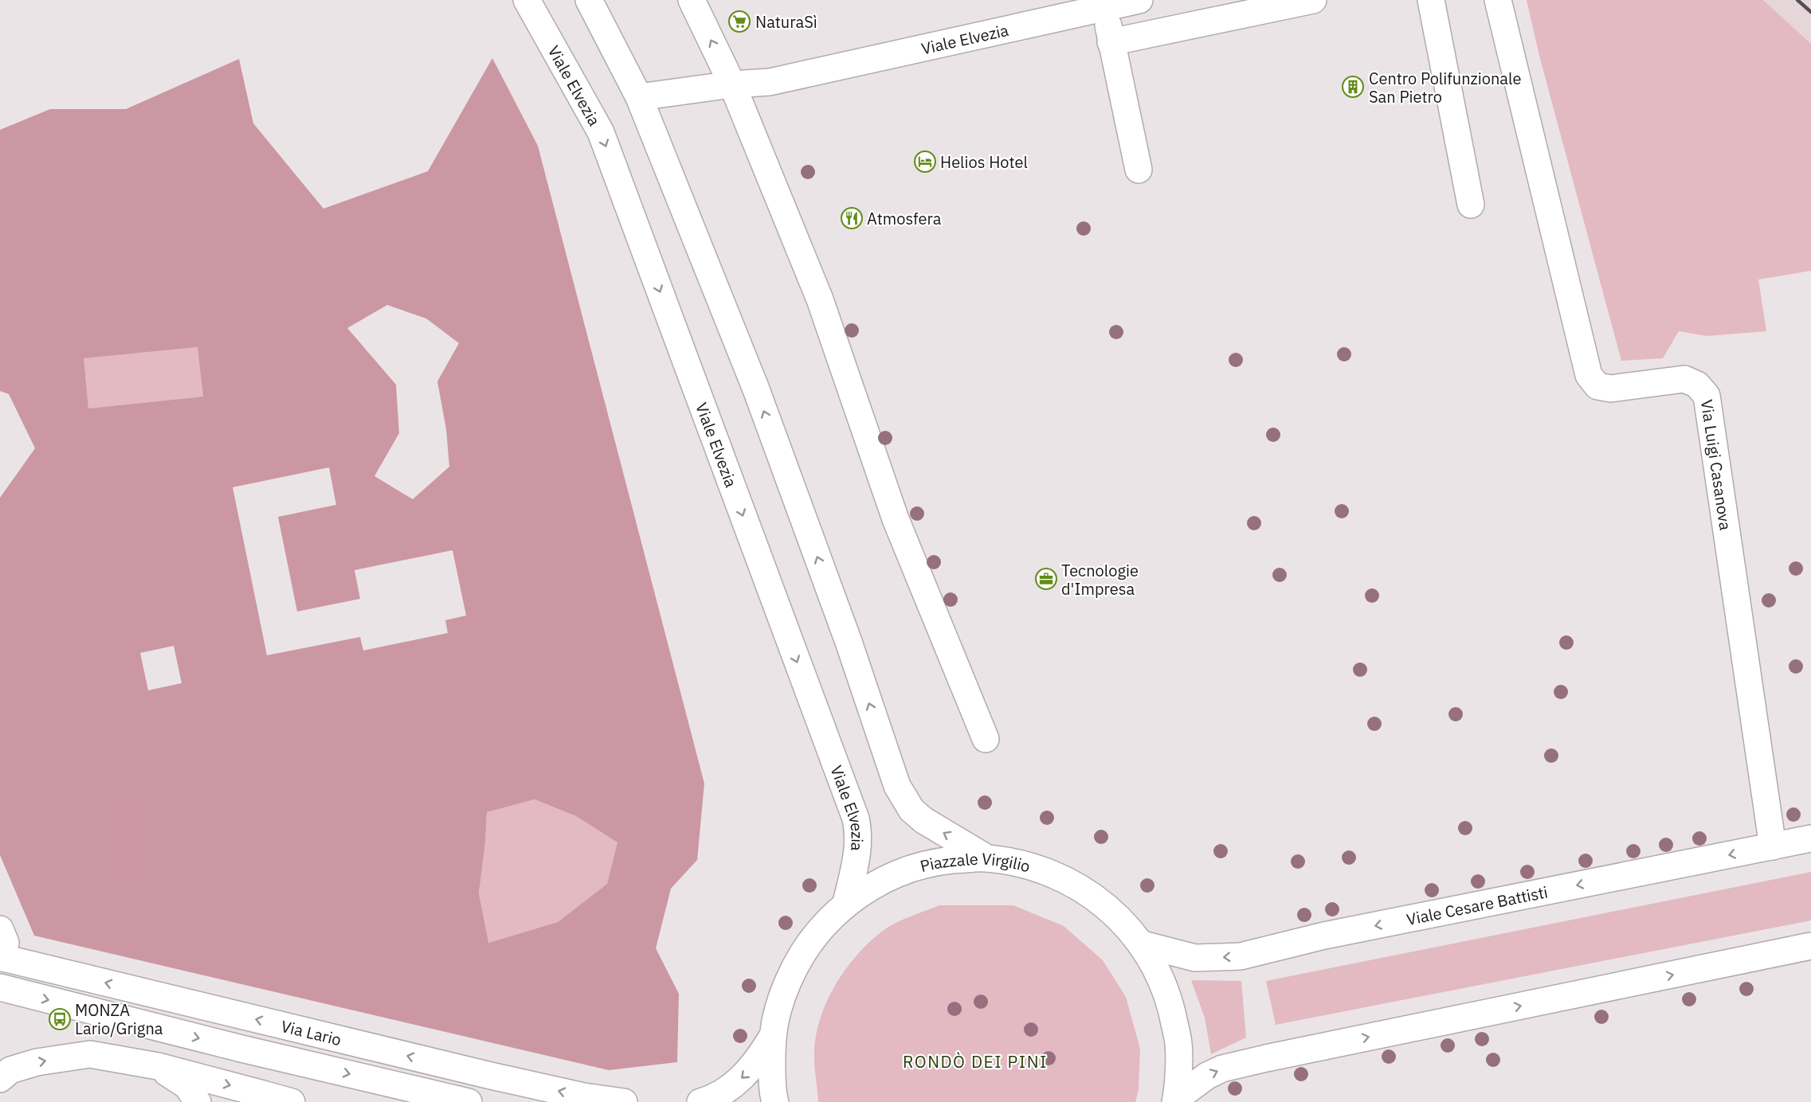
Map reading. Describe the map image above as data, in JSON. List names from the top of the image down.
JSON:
{
  "streets": {
    "main road": [
      "Viale Elvezia",
      "Via Luigi Casanova",
      "Piazzale Virgilio",
      "Viale Cesare Battisti",
      "Via Lario"
    ]
  },
  "crossings": [
    ["Viale Elvezia", "Piazzale Virgilio"],
    ["Via Luigi Casanova", "Viale Cesare Battisti"],
    ["Piazzale Virgilio", "Viale Cesare Battisti"]
  ],
  "districts": ["RONDÒ DEI PINI"],
  "places": {
    "supermarket": ["NaturaSì"],
    "building": ["Centro Polifunzionale San Pietro"],
    "hotel": ["Helios Hotel"],
    "restaurant": ["Atmosfera"],
    "office": ["Tecnologie d'Impresa"],
    "bus stop": ["MONZA Lario/Grigna"]
  }
}
